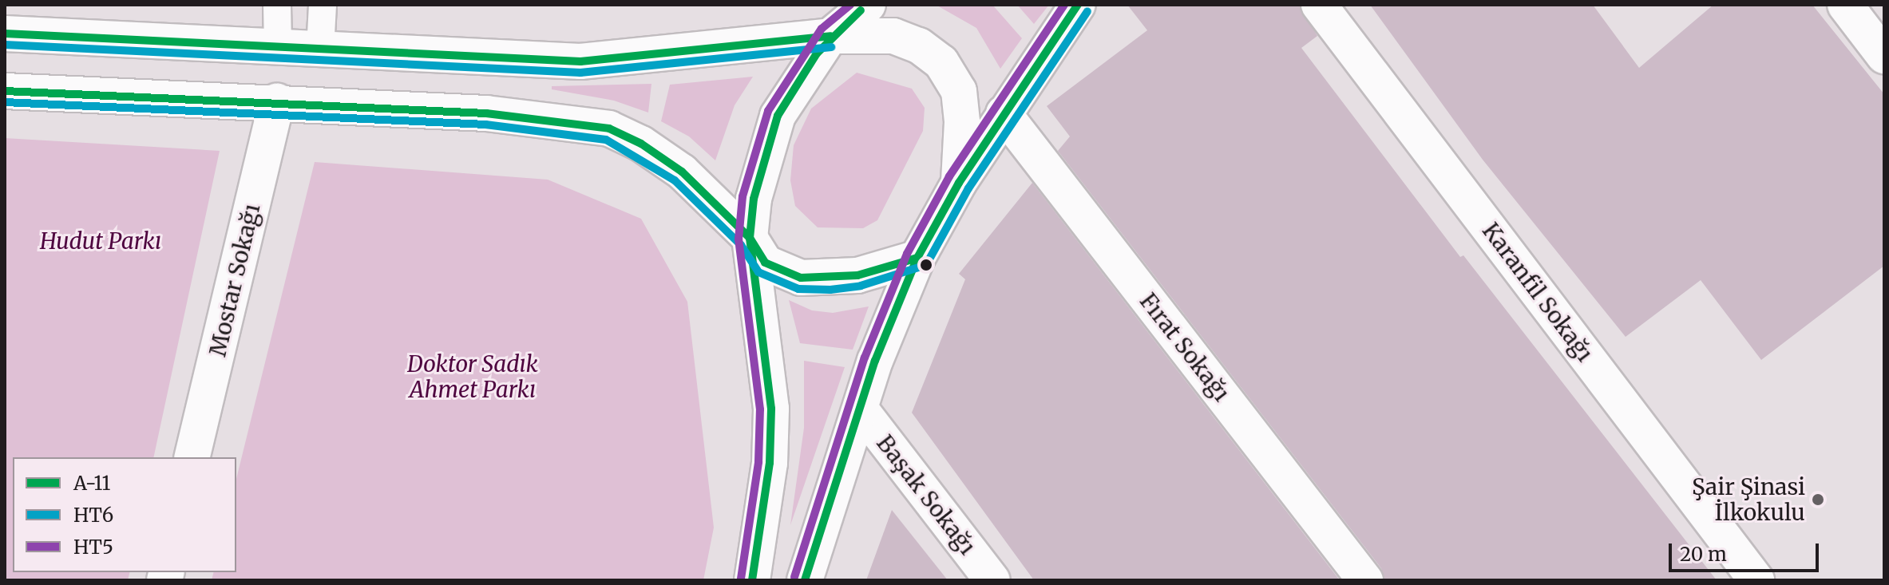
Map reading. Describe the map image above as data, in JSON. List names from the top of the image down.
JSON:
{
  "streets": {
    "main road": [
      "Mostar Sokağı",
      "Karanfil Sokağı",
      "Fırat Sokağı",
      "Başak Sokağı"
    ]
  },
  "parks": ["Hudut Parkı", "Doktor Sadık Ahmet Parkı"],
  "places": ["Şair Şinasi İlkokulu"],
  "lines": ["transit line A-11", "transit line HT5", "transit line HT6"],
  "legend": ["A-11", "HT6", "HT5"],
  "scale_bar": "20 m"
}
